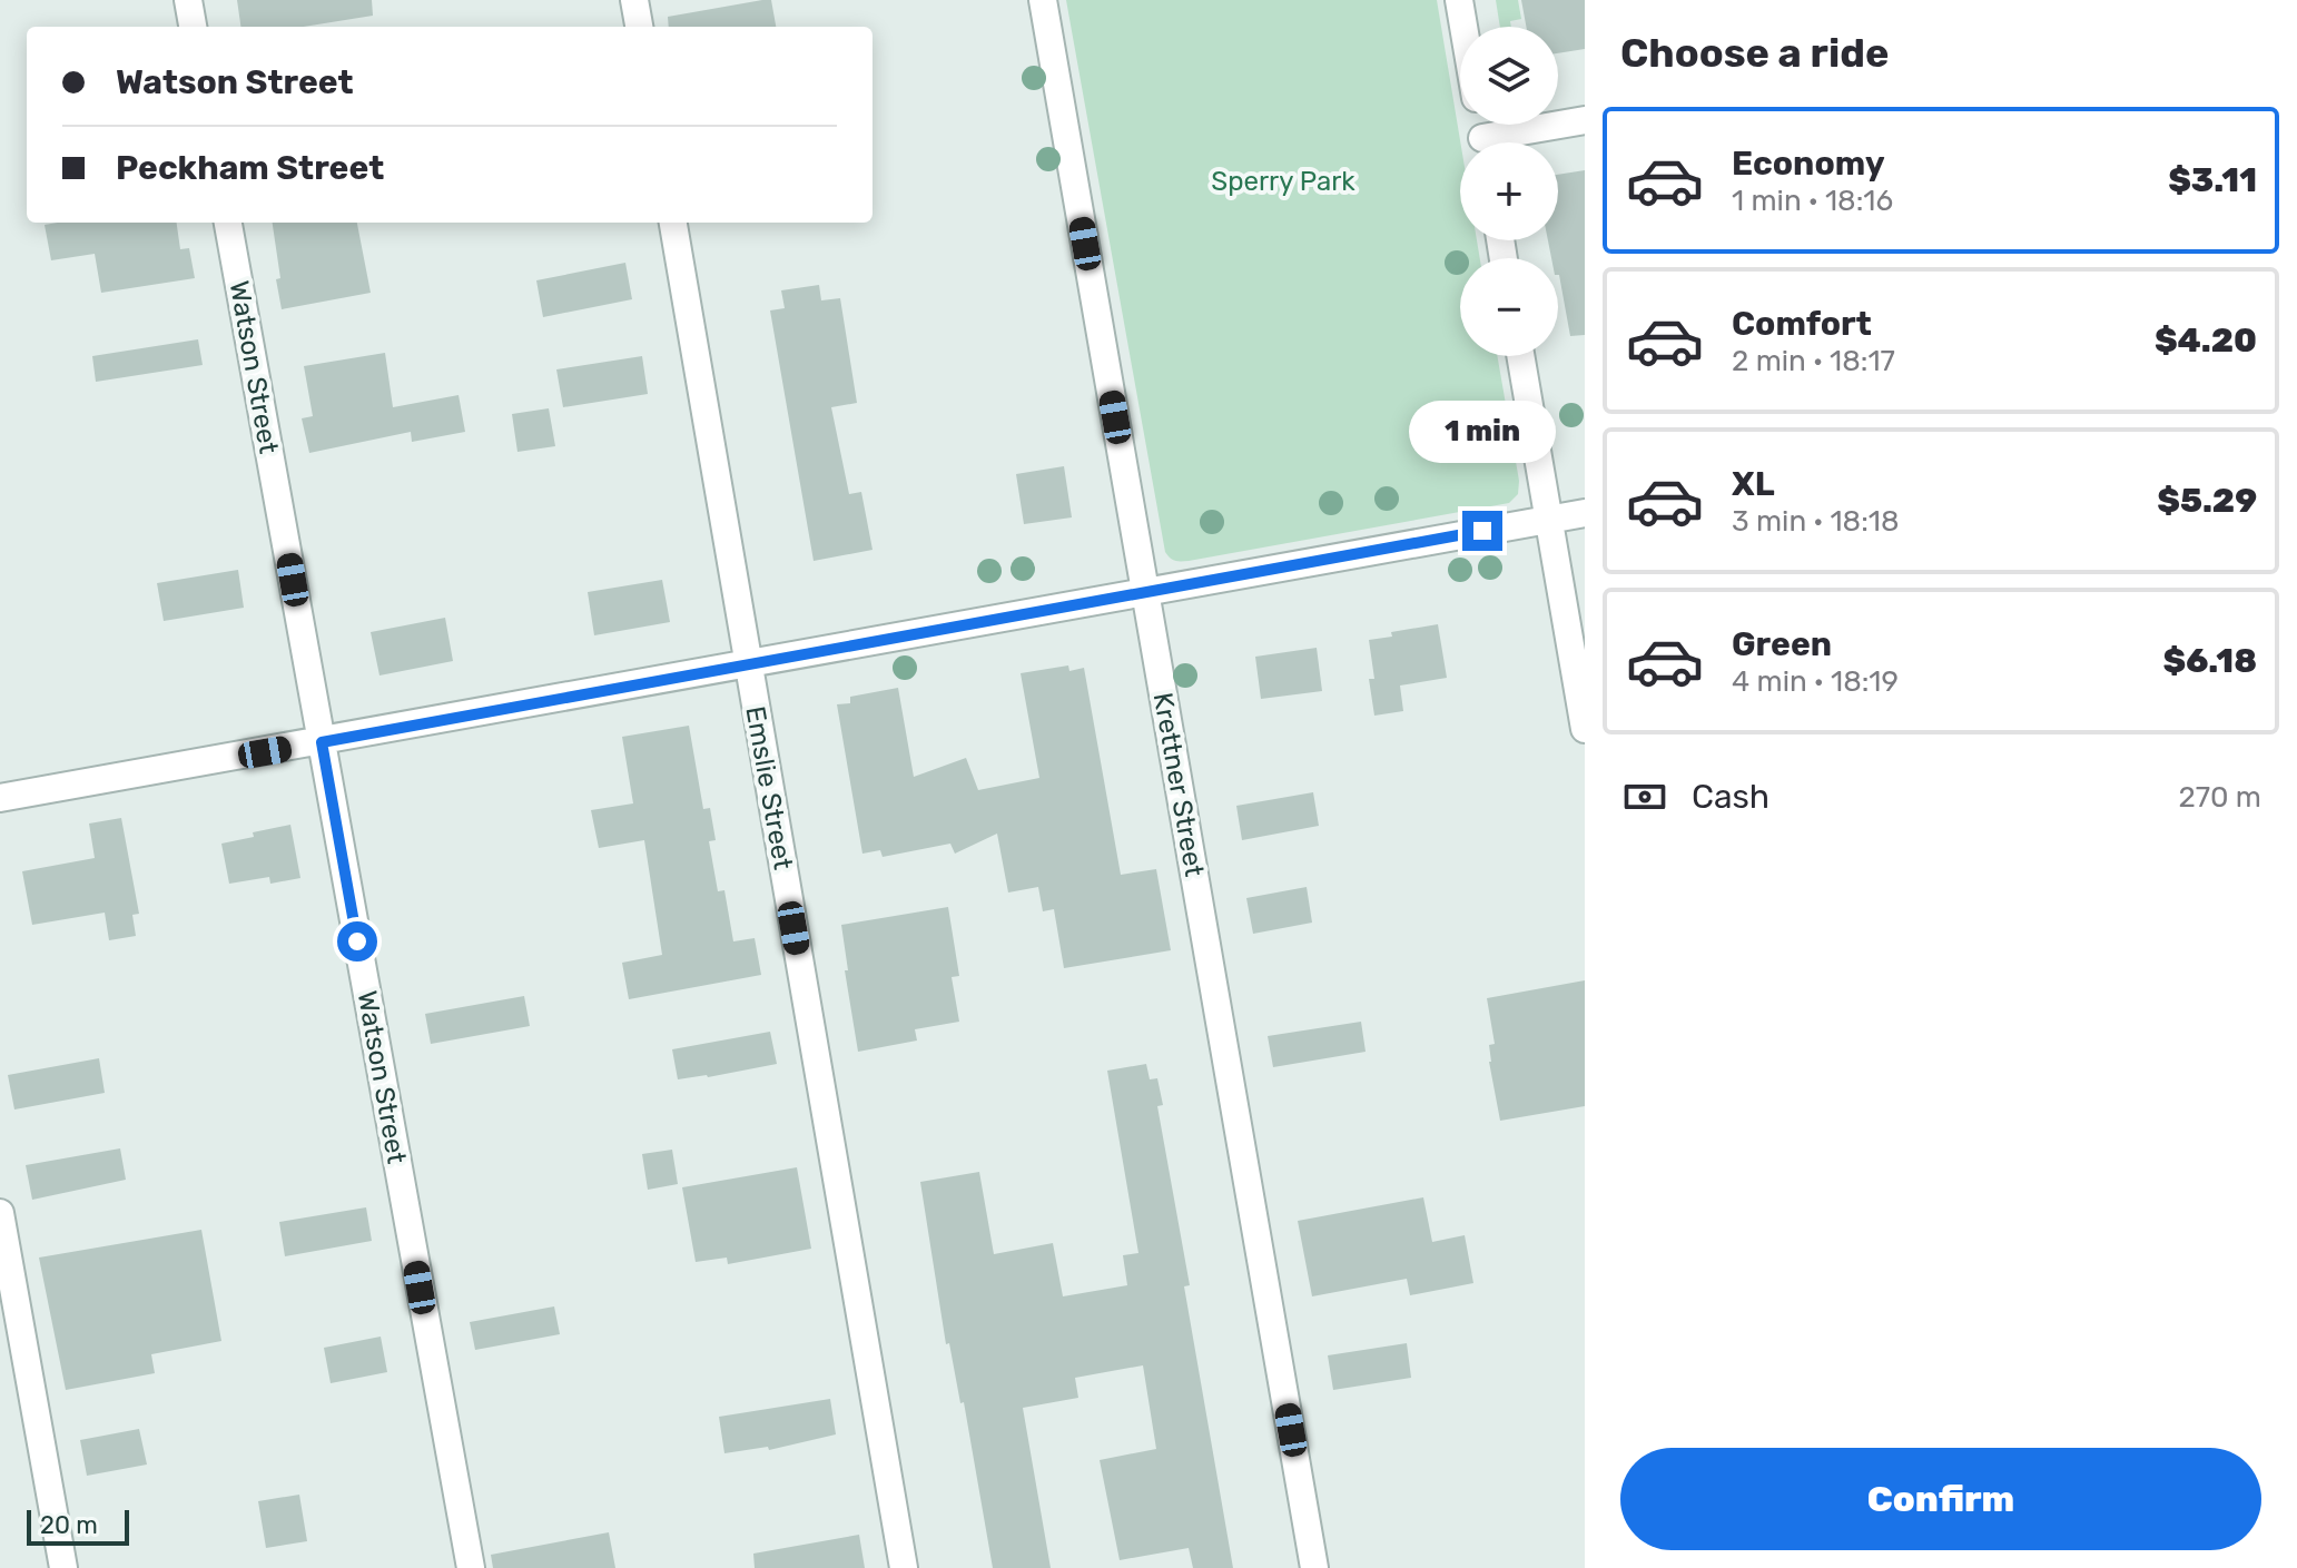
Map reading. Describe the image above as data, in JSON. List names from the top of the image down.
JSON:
{
  "streets": {
    "street": ["Watson Street", "Krettner Street", "Emslie Street"]
  },
  "parks": ["Sperry Park"],
  "scale_bar": "20 m",
  "page": {
    "heading": "Choose a ride",
    "map_buttons": ["+", "−"],
    "banner": ["Watson Street", "Peckham Street"],
    "list": [
      {
        "name": "Economy",
        "note": "1 min · 18:16",
        "value": "$3.11"
      },
      {
        "name": "Comfort",
        "note": "2 min · 18:17",
        "value": "$4.20"
      },
      {
        "name": "XL",
        "note": "3 min · 18:18",
        "value": "$5.29"
      },
      {
        "name": "Green",
        "note": "4 min · 18:19",
        "value": "$6.18"
      }
    ],
    "bubble": "1 min",
    "pay": ["Cash", "270 m"],
    "buttons": "Confirm",
    "scale": "20 m"
  }
}
